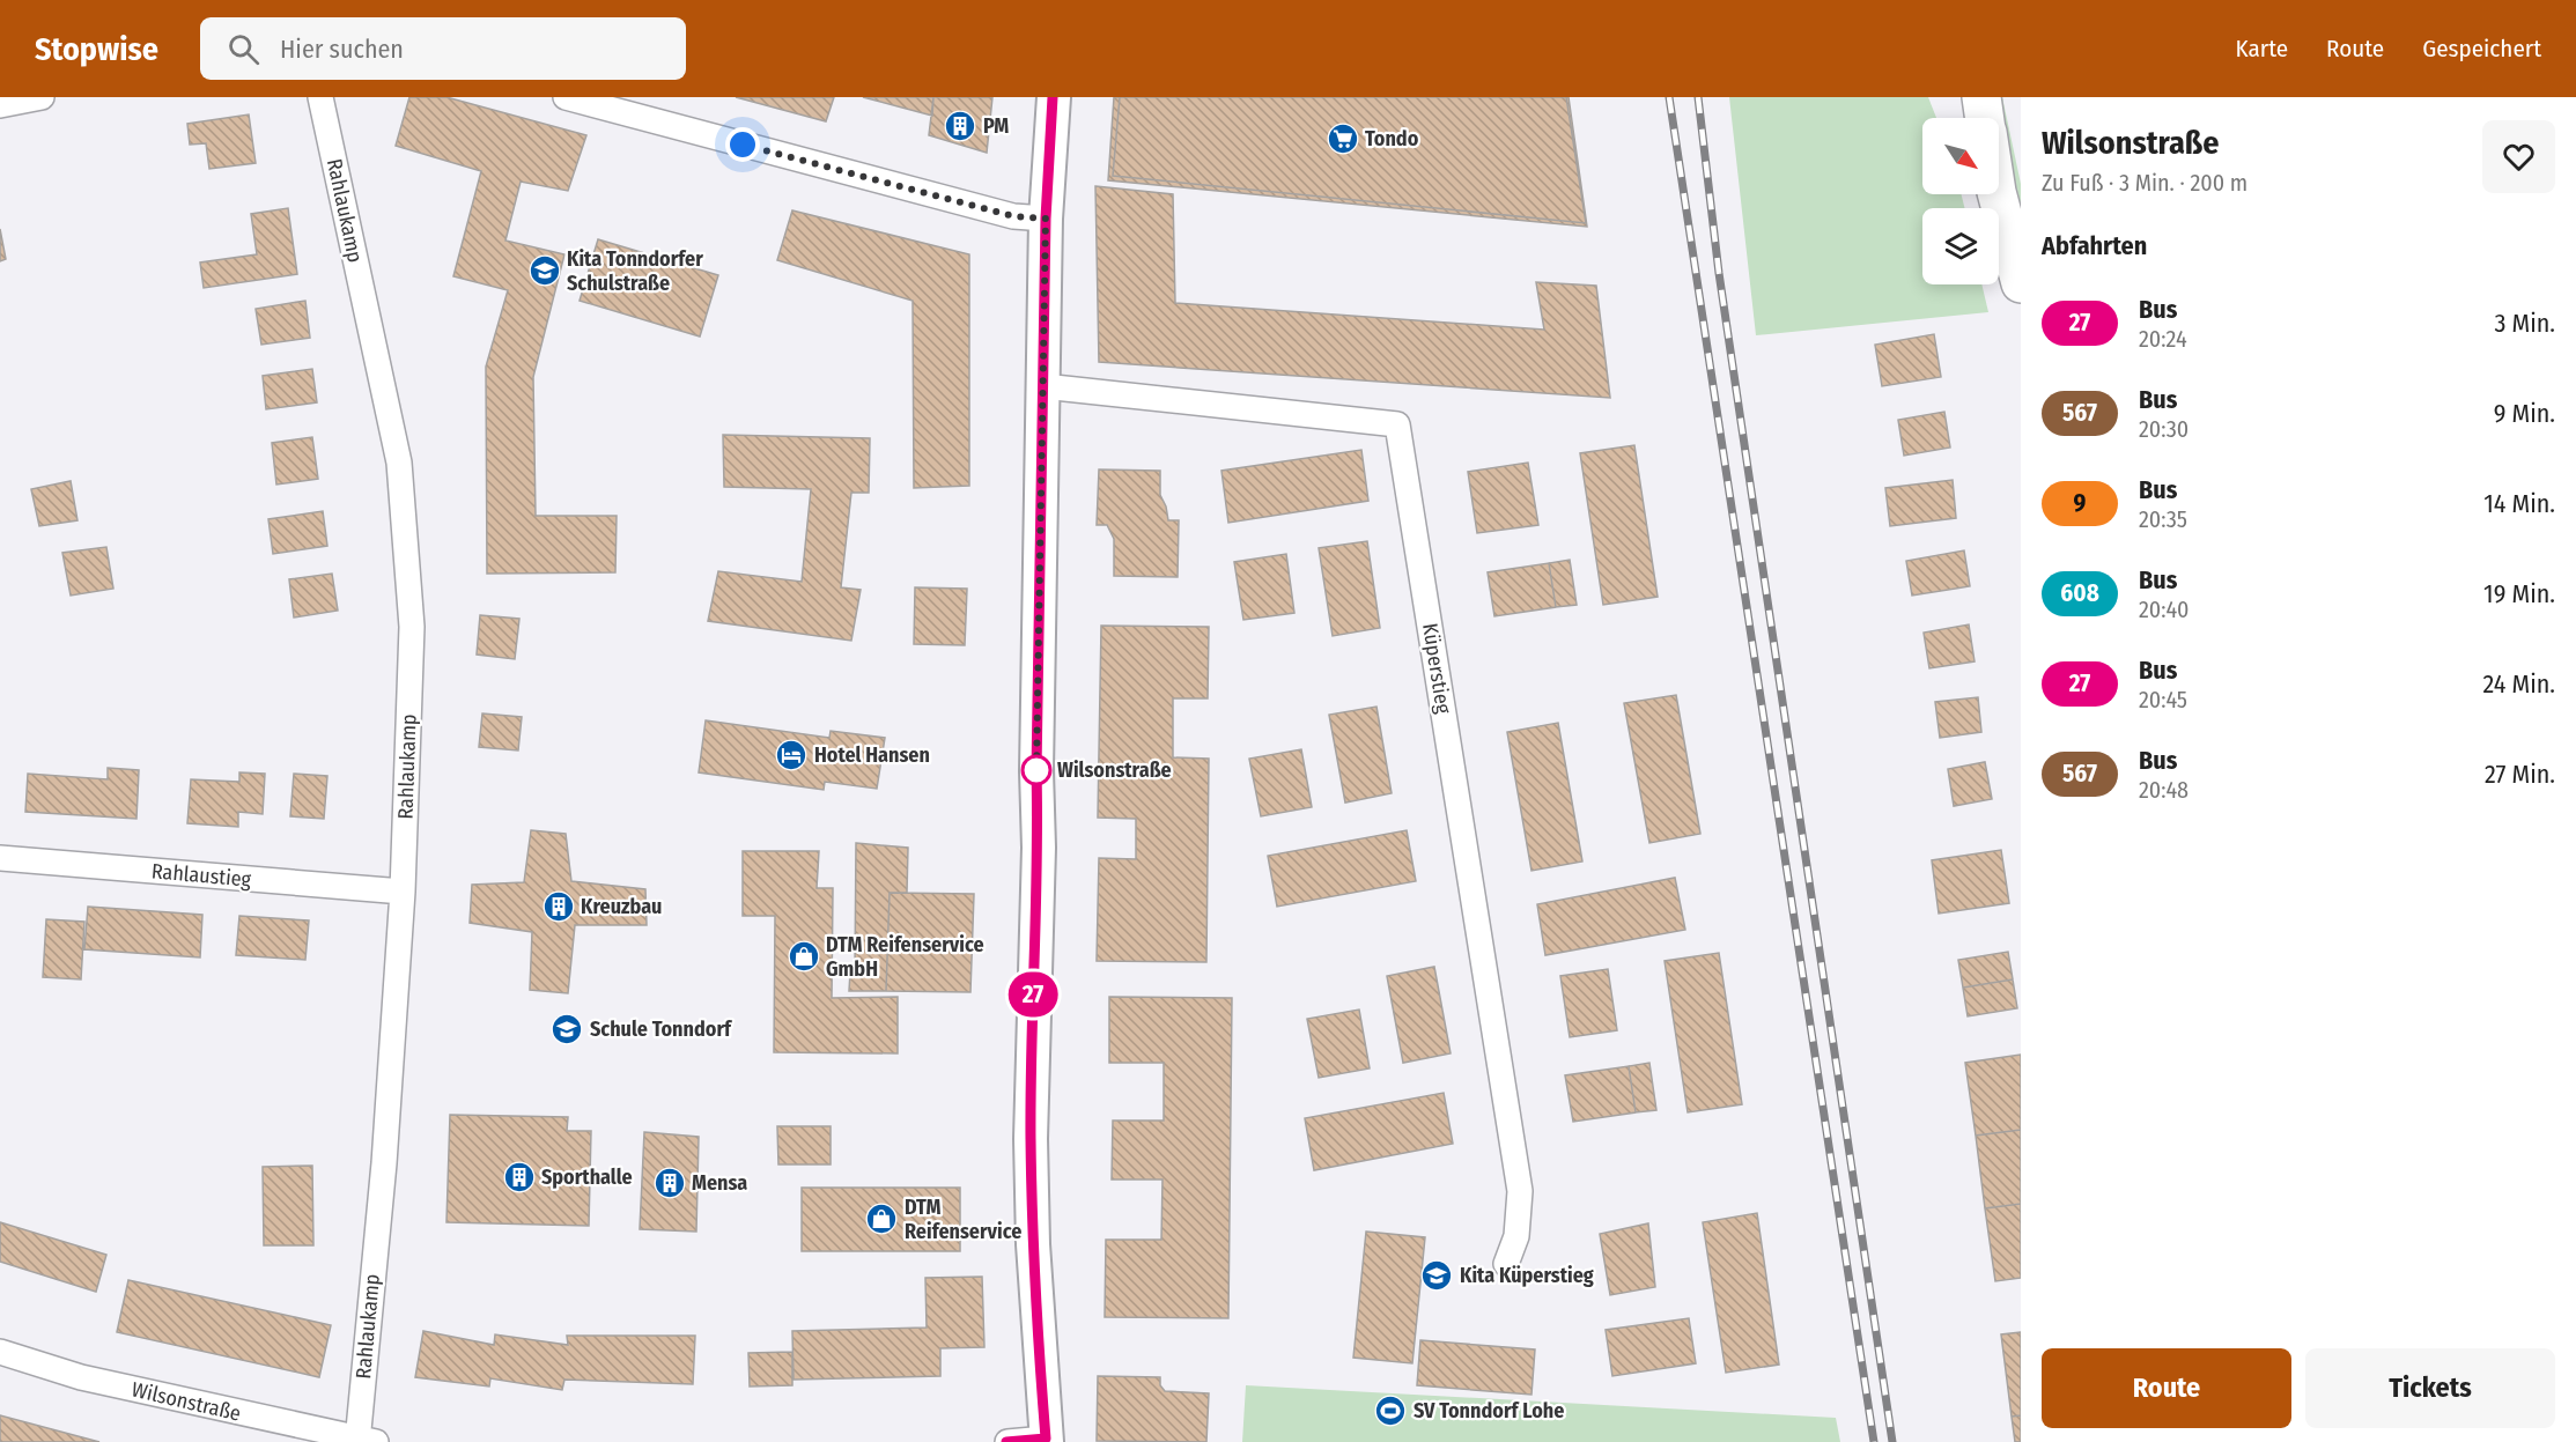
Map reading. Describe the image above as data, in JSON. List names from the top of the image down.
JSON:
{
  "streets": {
    "street": [
      "Rahlaukamp",
      "Küperstieg",
      "Rahlaustieg",
      "Wilsonstraße"
    ]
  },
  "crossings": [
    ["Rahlaukamp", "Rahlaustieg"],
    ["Rahlaukamp", "Wilsonstraße"]
  ],
  "places": {
    "building": [
      "PM",
      "Kreuzbau",
      "Sporthalle",
      "Mensa"
    ],
    "supermarket": ["Tondo"],
    "school or university": ["Kita Tonndorfer Schulstraße", "Schule Tonndorf", "Kita Küperstieg"],
    "hotel": ["Hotel Hansen"],
    "other": ["Wilsonstraße"],
    "shop": ["DTM Reifenservice GmbH", "DTM Reifenservice"],
    "sports": ["SV Tonndorf Lohe"]
  },
  "lines": ["bus line 27"],
  "north": "bottom right",
  "page": {
    "header": "Stopwise",
    "search": "Hier suchen",
    "nav": ["Karte", "Route", "Gespeichert"],
    "on_map": "27",
    "heading": [
      ["Wilsonstraße", "Zu Fuß · 3 Min. · 200 m"],
      "Abfahrten"
    ],
    "list": [
      {
        "mark": "27",
        "name": "Bus",
        "note": "20:24",
        "value": "3 Min."
      },
      {
        "mark": "567",
        "name": "Bus",
        "note": "20:30",
        "value": "9 Min."
      },
      {
        "mark": "9",
        "name": "Bus",
        "note": "20:35",
        "value": "14 Min."
      },
      {
        "mark": "608",
        "name": "Bus",
        "note": "20:40",
        "value": "19 Min."
      },
      {
        "mark": "27",
        "name": "Bus",
        "note": "20:45",
        "value": "24 Min."
      },
      {
        "mark": "567",
        "name": "Bus",
        "note": "20:48",
        "value": "27 Min."
      }
    ],
    "buttons": ["Route", "Tickets"]
  }
}
